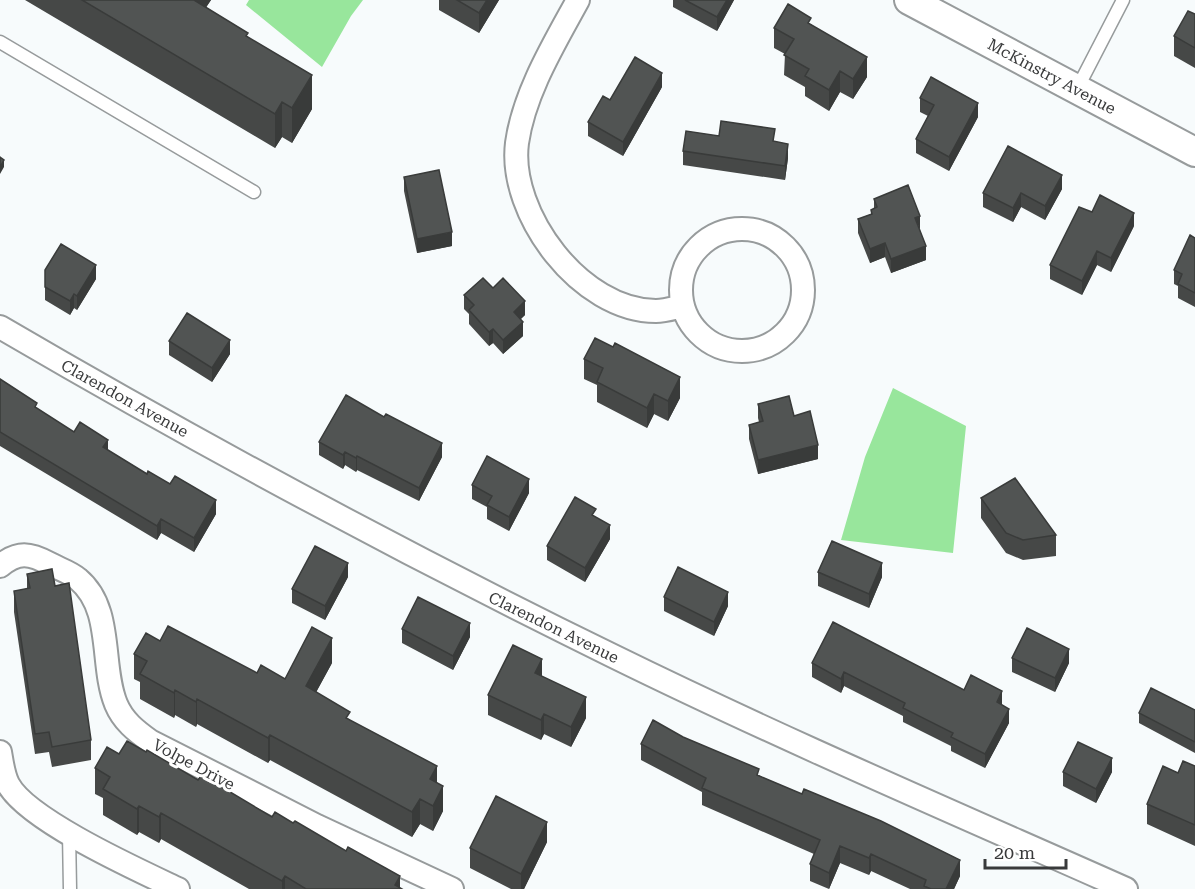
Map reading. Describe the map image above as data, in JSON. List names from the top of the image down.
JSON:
{
  "streets": {
    "street": ["McKinstry Avenue", "Clarendon Avenue", "Volpe Drive"]
  },
  "scale_bar": "20 m"
}
